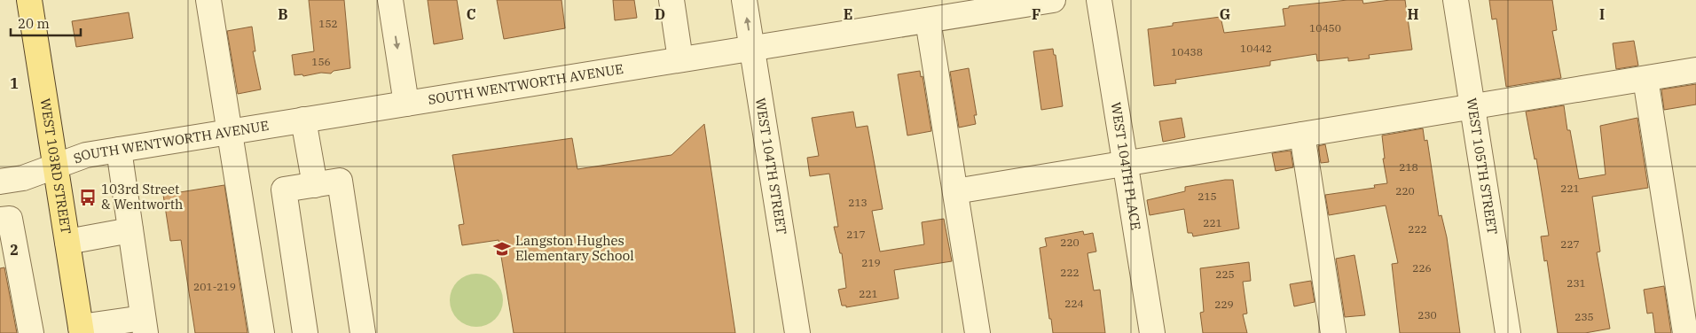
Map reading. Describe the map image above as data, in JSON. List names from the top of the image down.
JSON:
{
  "streets": {
    "main road": ["WEST 103RD STREET"],
    "street": [
      "SOUTH WENTWORTH AVENUE",
      "WEST 104TH STREET",
      "WEST 104TH PLACE",
      "WEST 105TH STREET"
    ]
  },
  "crossings": [
    ["SOUTH WENTWORTH AVENUE", "WEST 103RD STREET"],
    ["SOUTH WENTWORTH AVENUE", "WEST 104TH STREET"]
  ],
  "places": {
    "bus stop": ["103rd Street & Wentworth"],
    "school or university": ["Langston Hughes Elementary School"]
  },
  "house_numbers": [
    "152",
    "10450",
    "10442",
    "10438",
    "156",
    "218",
    "221",
    "220",
    "215",
    "213",
    "221",
    "222",
    "217",
    "220",
    "227",
    "219",
    "226",
    "222",
    "225",
    "231",
    "201-219",
    "221",
    "224",
    "229",
    "230",
    "235"
  ],
  "scale_bar": "20 m",
  "grid": {
    "columns": [
      "B",
      "C",
      "D",
      "E",
      "F",
      "G",
      "H",
      "I"
    ],
    "rows": ["1", "2"]
  }
}
